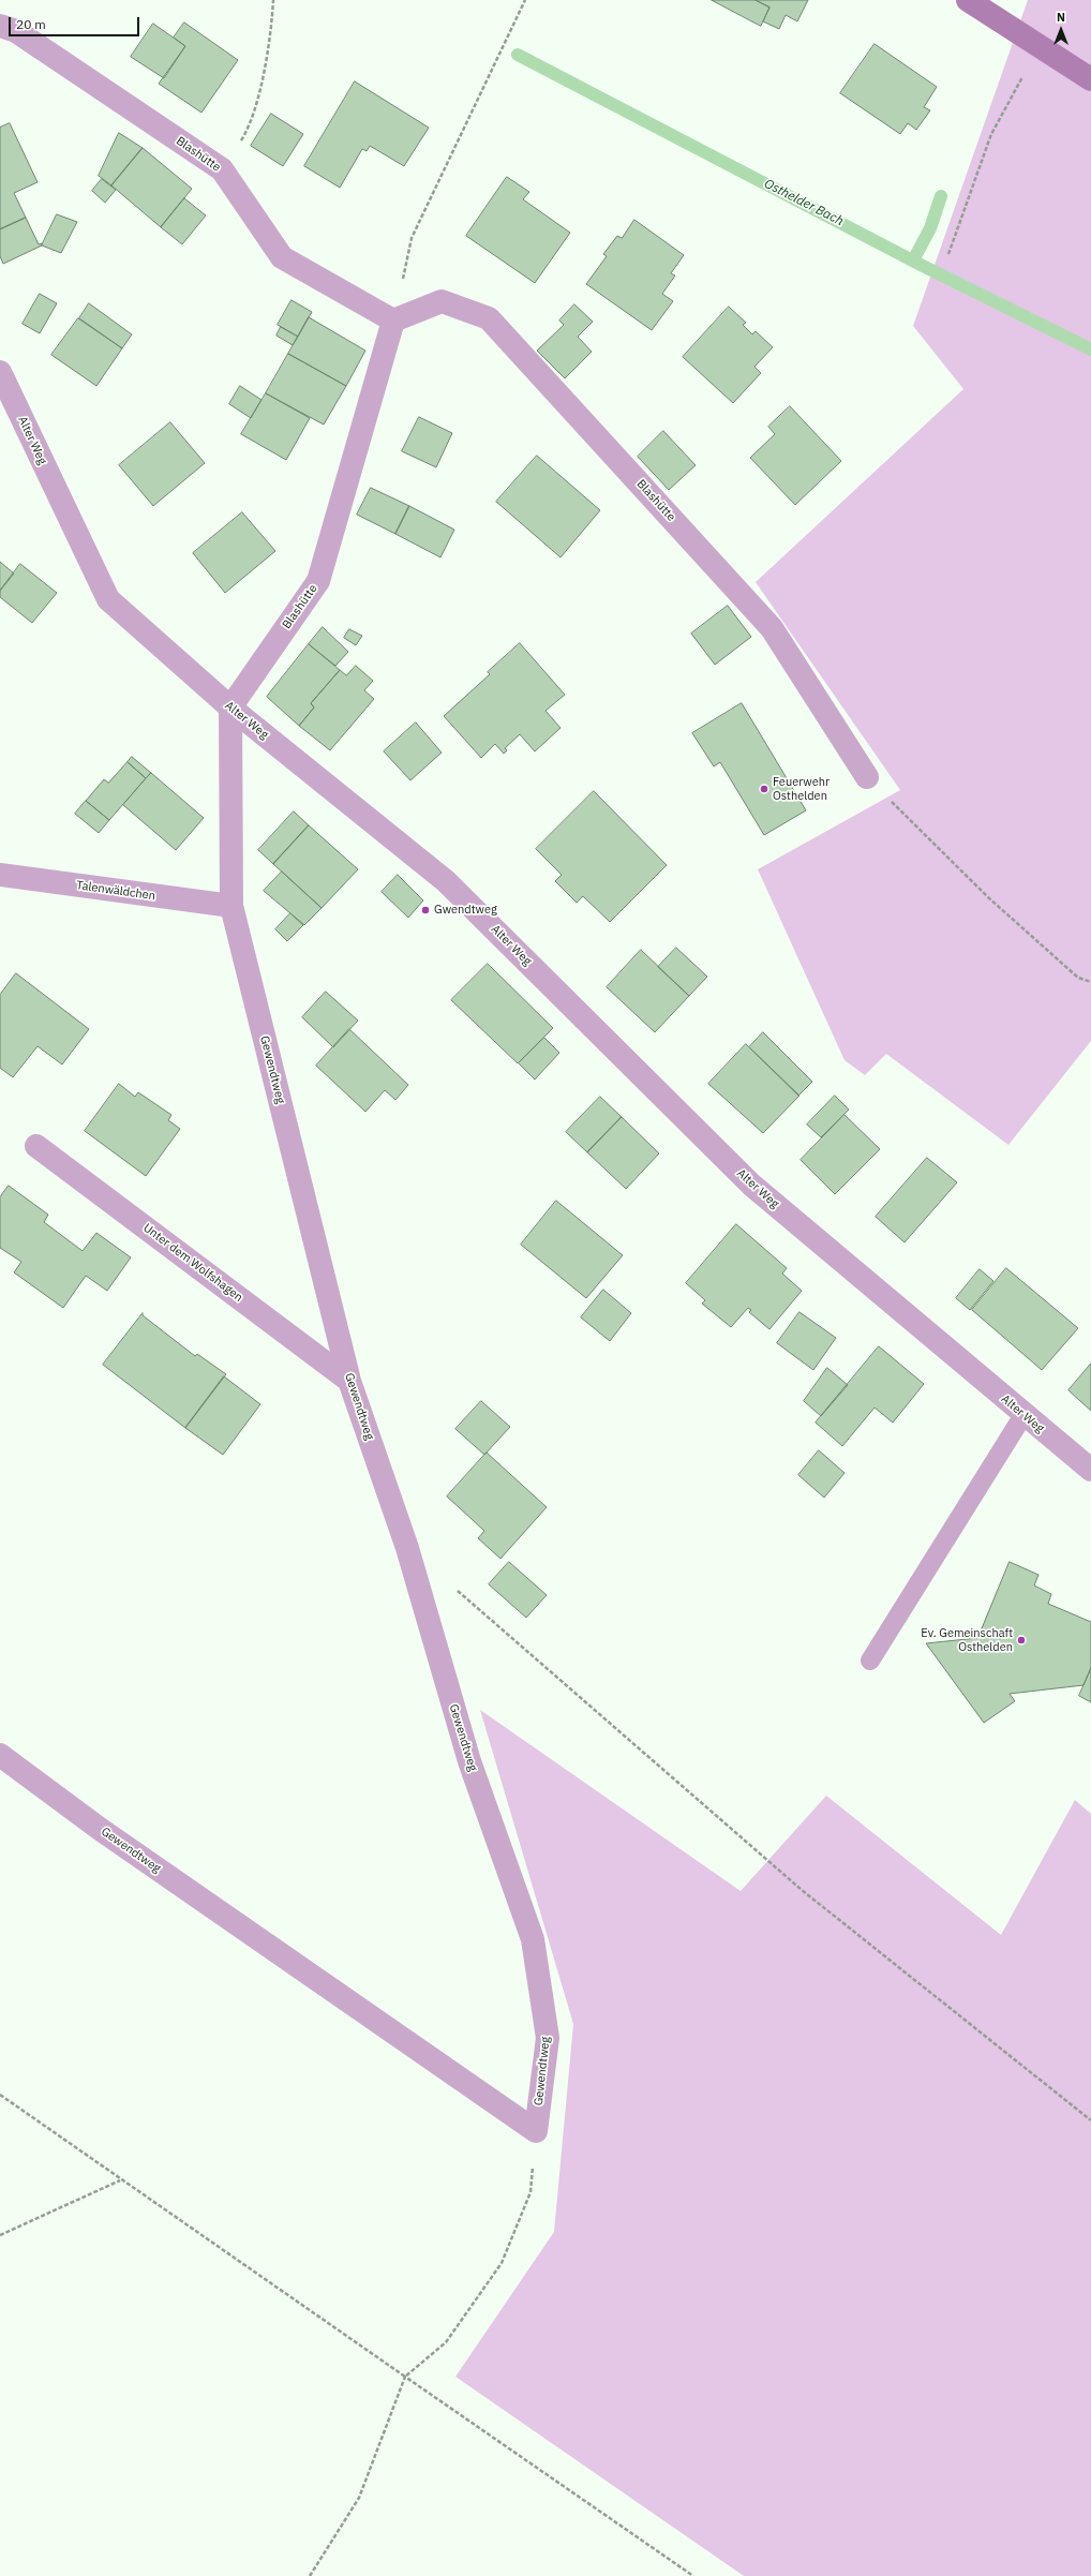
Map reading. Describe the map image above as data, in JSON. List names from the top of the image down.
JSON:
{
  "streets": {
    "street": [
      "Blashütte",
      "Alter Weg",
      "Talenwäldchen",
      "Gewendtweg",
      "Unter dem Wolfshagen"
    ]
  },
  "crossings": [
    ["Blashütte", "Alter Weg"],
    ["Blashütte", "Gewendtweg"],
    ["Alter Weg", "Gewendtweg"],
    ["Talenwäldchen", "Gewendtweg"],
    ["Gewendtweg", "Unter dem Wolfshagen"]
  ],
  "water": ["Osthelder Bach"],
  "places": ["Feuerwehr Osthelden", "Gwendtweg", "Ev. Gemeinschaft Osthelden"],
  "scale_bar": "20 m",
  "north": "top"
}
